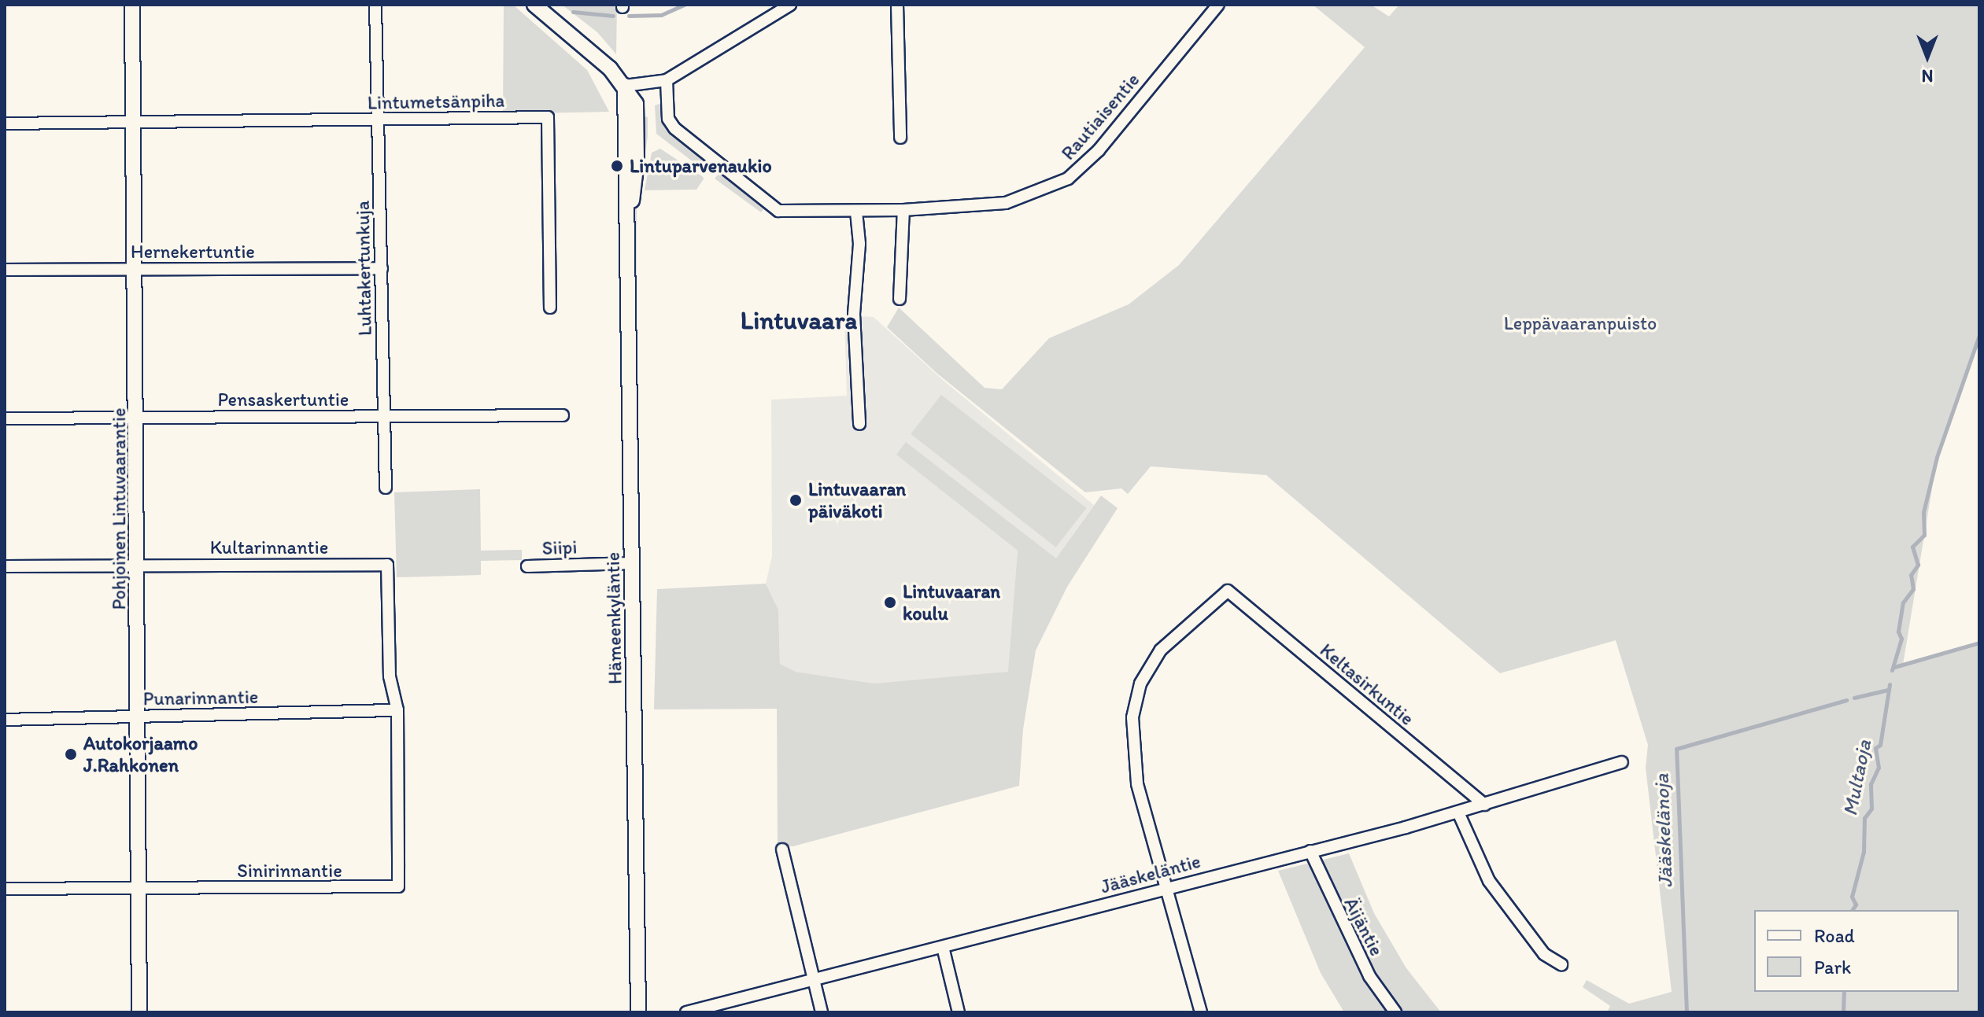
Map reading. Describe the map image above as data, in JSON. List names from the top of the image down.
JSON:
{
  "streets": {
    "street": [
      "Lintumetsänpiha",
      "Rautiaisentie",
      "Hernekertuntie",
      "Luhtakertunkuja",
      "Pensaskertuntie",
      "Pohjoinen Lintuvaarantie",
      "Kultarinnantie",
      "Siipi",
      "Hämeenkyläntie",
      "Keltasirkuntie",
      "Punarinnantie",
      "Sinirinnantie",
      "Jääskeläntie",
      "Äijäntie"
    ]
  },
  "crossings": [
    ["Lintumetsänpiha", "Luhtakertunkuja"],
    ["Lintumetsänpiha", "Pohjoinen Lintuvaarantie"],
    ["Hernekertuntie", "Luhtakertunkuja"],
    ["Hernekertuntie", "Pohjoinen Lintuvaarantie"],
    ["Luhtakertunkuja", "Pensaskertuntie"],
    ["Pensaskertuntie", "Pohjoinen Lintuvaarantie"],
    ["Pohjoinen Lintuvaarantie", "Kultarinnantie"],
    ["Pohjoinen Lintuvaarantie", "Punarinnantie"],
    ["Pohjoinen Lintuvaarantie", "Sinirinnantie"],
    ["Kultarinnantie", "Punarinnantie"],
    ["Kultarinnantie", "Sinirinnantie"],
    ["Siipi", "Hämeenkyläntie"],
    ["Keltasirkuntie", "Jääskeläntie"],
    ["Punarinnantie", "Sinirinnantie"],
    ["Jääskeläntie", "Äijäntie"]
  ],
  "districts": ["Lintuvaara"],
  "water": ["Multaoja", "Jääskelänoja"],
  "parks": ["Leppävaaranpuisto"],
  "places": [
    "Lintuparvenaukio",
    "Lintuvaaran päiväkoti",
    "Lintuvaaran koulu",
    "Autokorjaamo J.Rahkonen"
  ],
  "legend": ["Road", "Park"],
  "north": "bottom"
}
